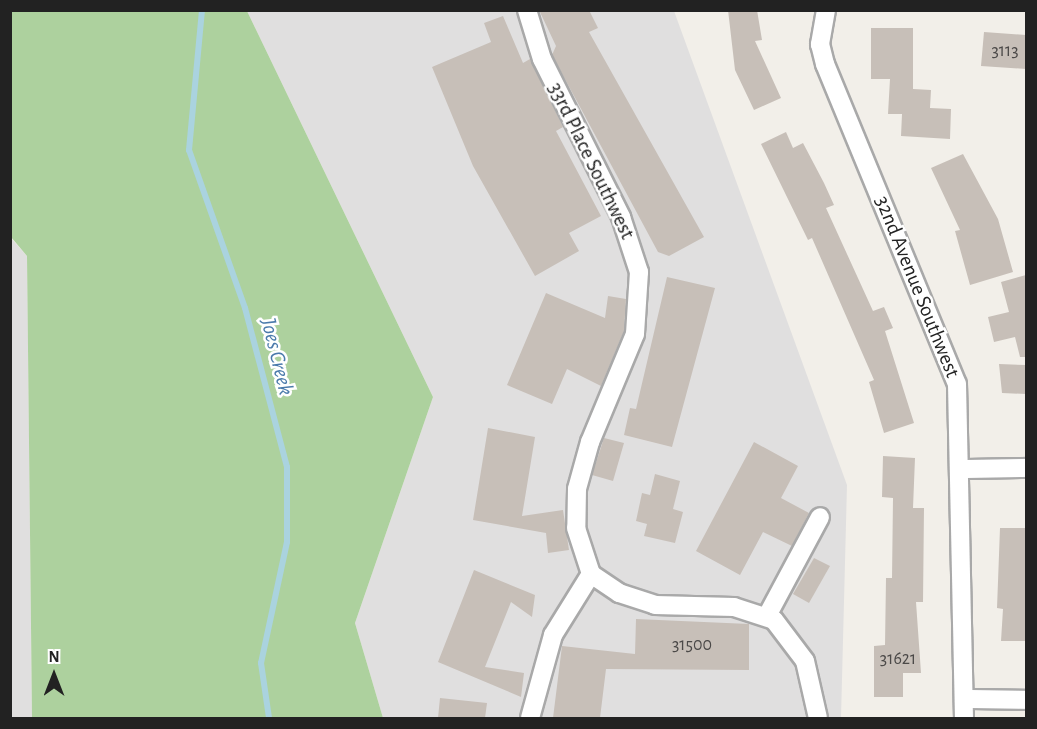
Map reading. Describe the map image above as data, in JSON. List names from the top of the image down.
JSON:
{
  "streets": {
    "street": ["33rd Place Southwest", "32nd Avenue Southwest"]
  },
  "water": ["Joes Creek"],
  "house_numbers": ["3113", "31500", "31621"],
  "north": "top"
}
